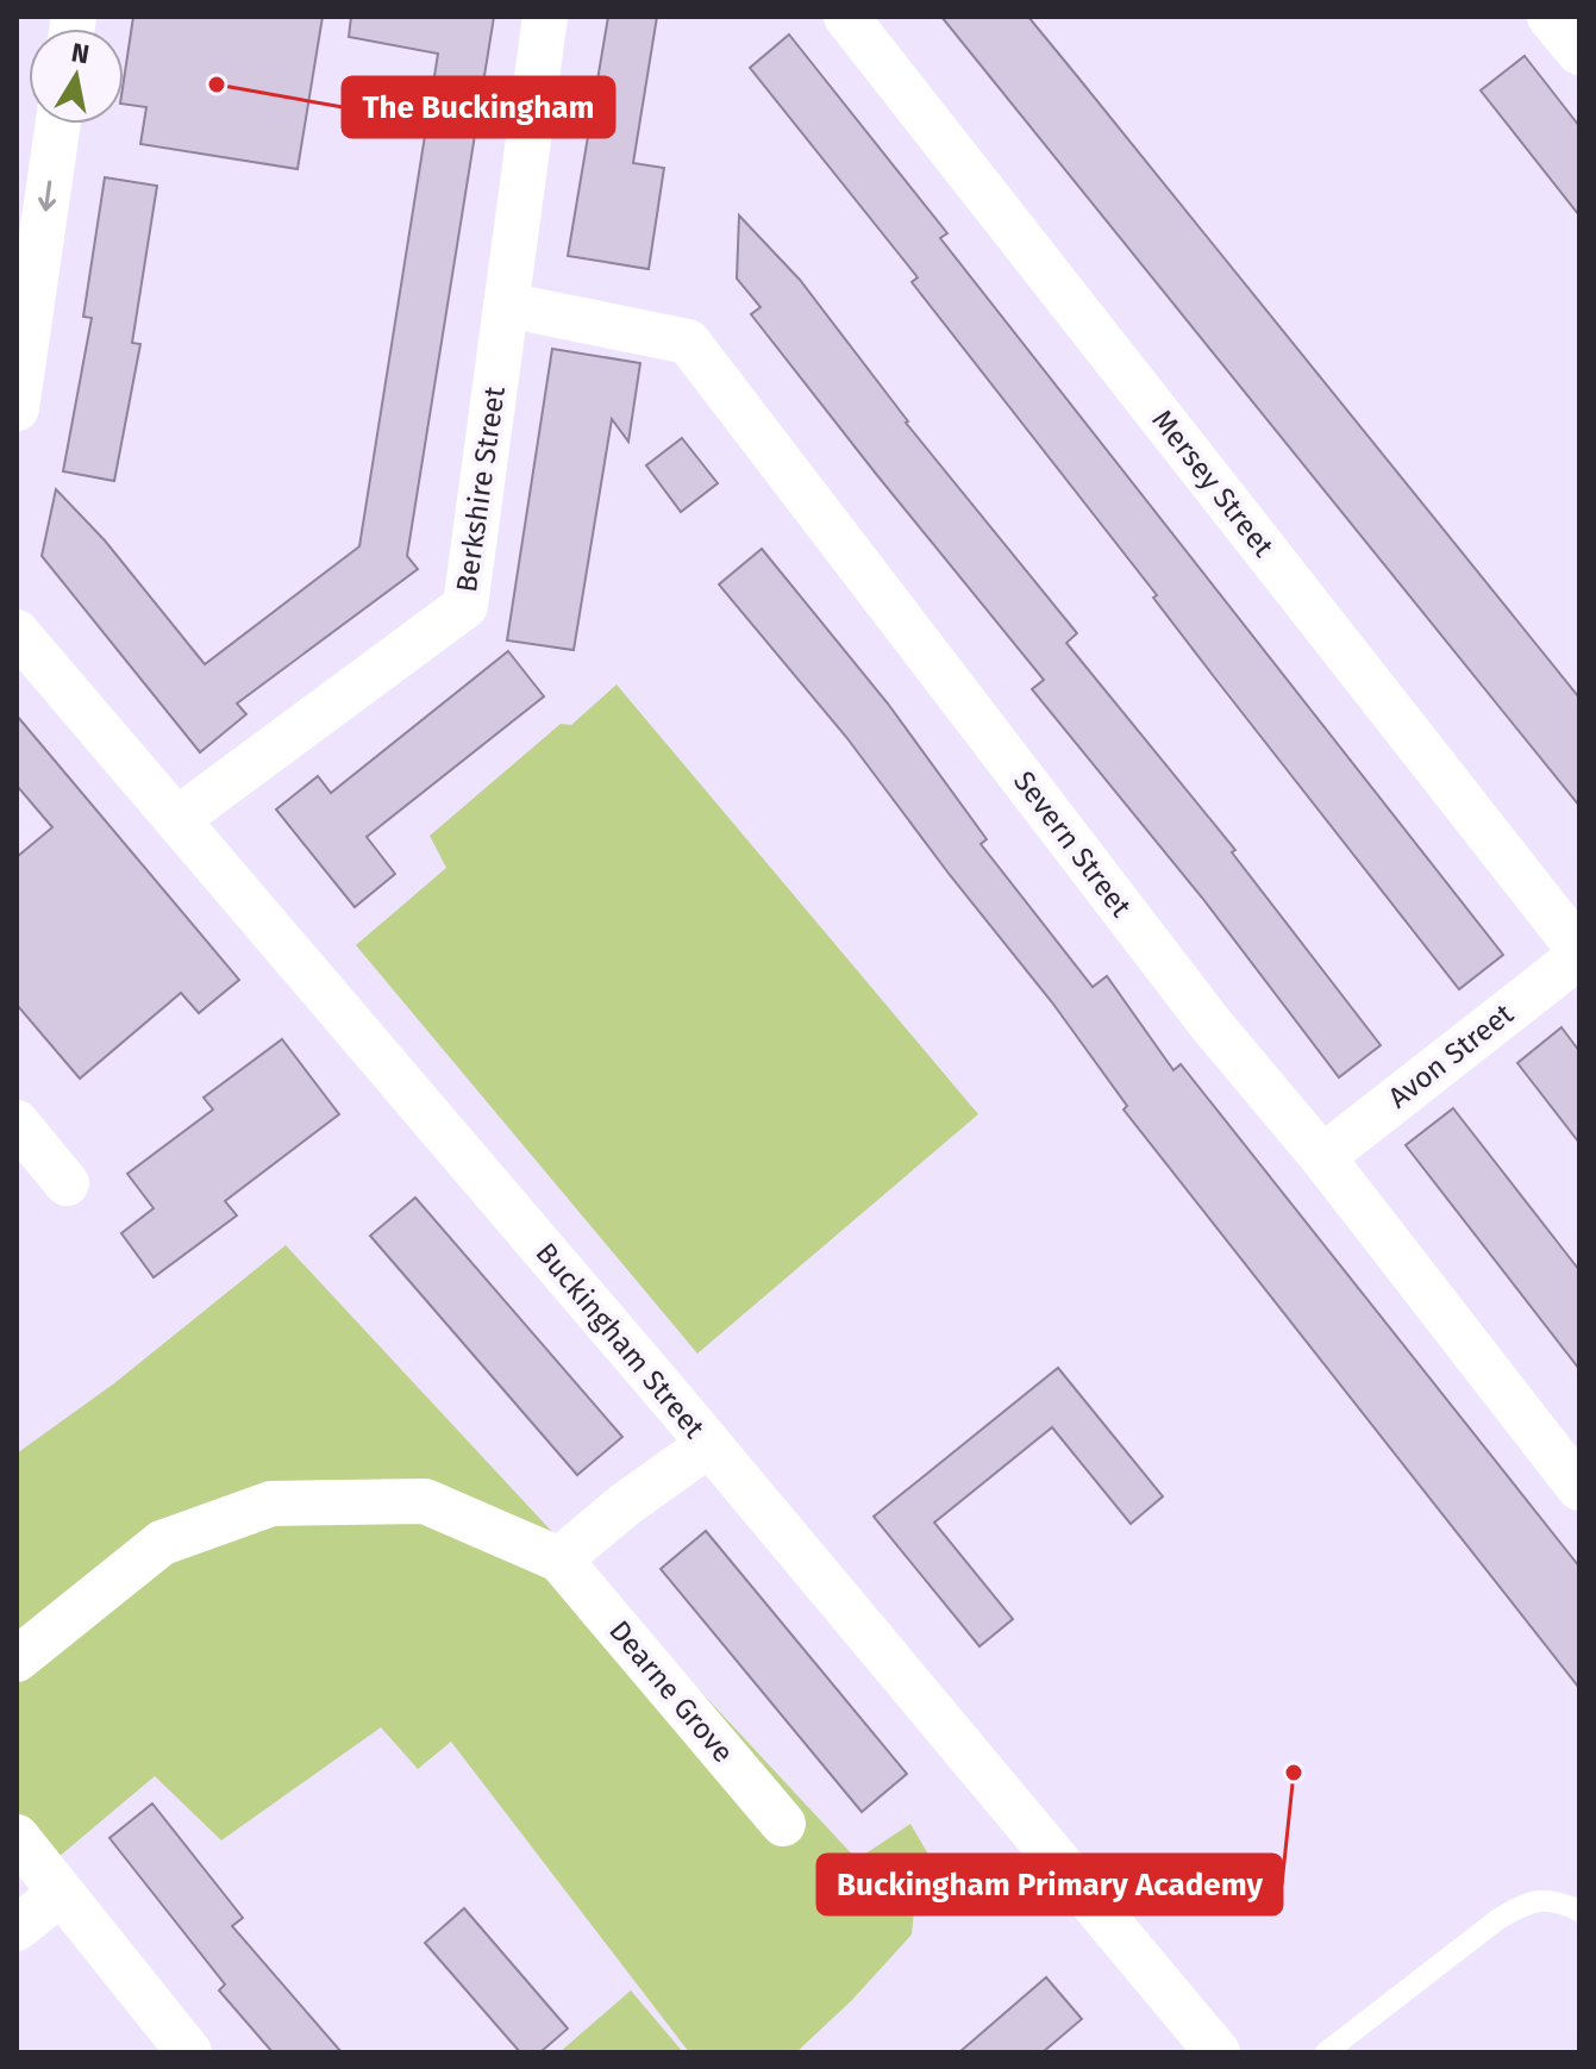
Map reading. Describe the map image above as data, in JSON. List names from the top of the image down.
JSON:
{
  "streets": {
    "street": [
      "Mersey Street",
      "Berkshire Street",
      "Severn Street",
      "Avon Street",
      "Buckingham Street",
      "Dearne Grove"
    ]
  },
  "crossings": [
    ["Mersey Street", "Avon Street"],
    ["Berkshire Street", "Severn Street"],
    ["Berkshire Street", "Buckingham Street"],
    ["Severn Street", "Avon Street"]
  ],
  "places": ["The Buckingham", "Buckingham Primary Academy"],
  "north": "top"
}
